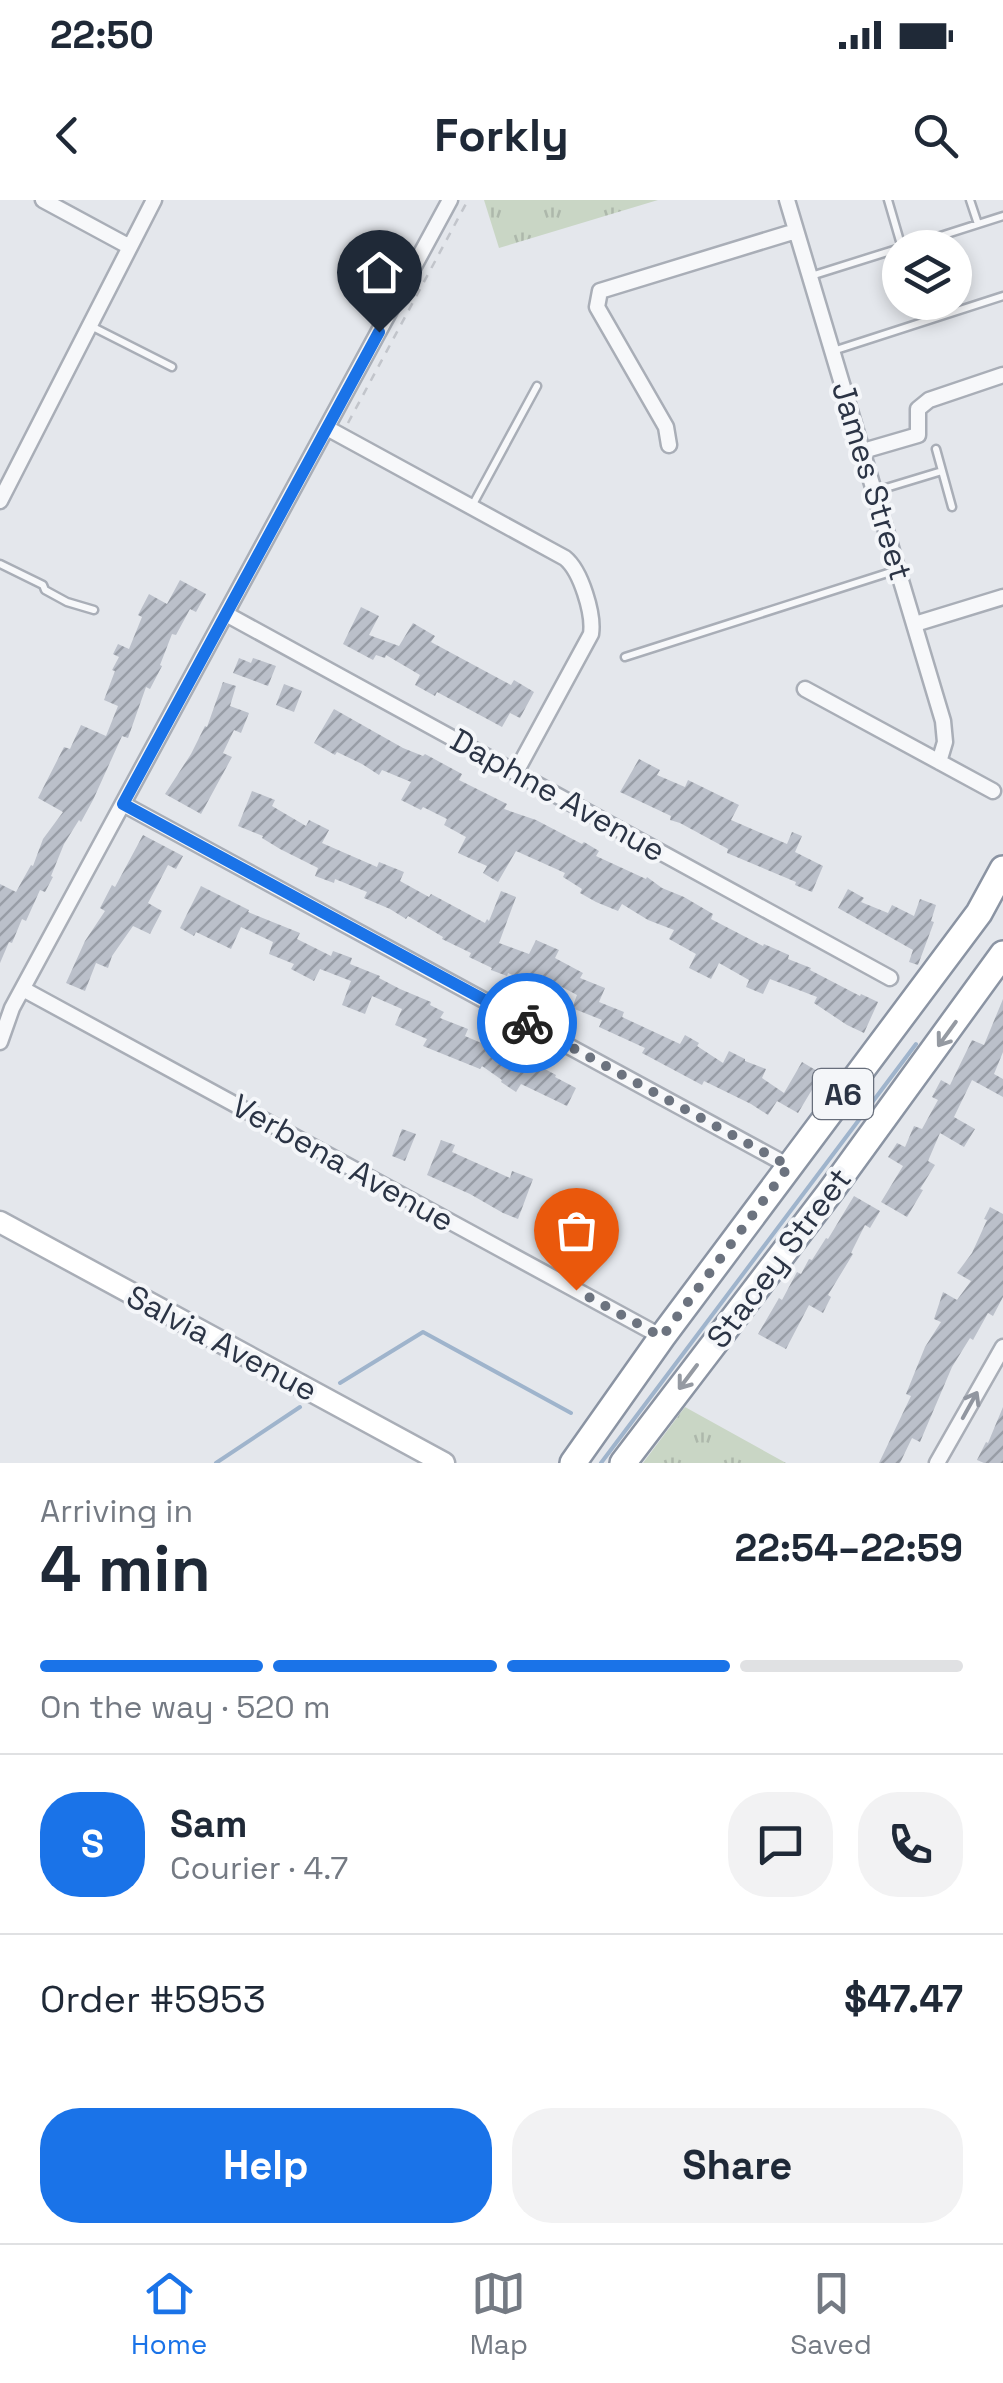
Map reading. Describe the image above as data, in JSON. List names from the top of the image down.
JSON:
{
  "streets": {
    "highway": ["A6", "Stacey Street"],
    "street": [
      "James Street",
      "Daphne Avenue",
      "Verbena Avenue",
      "Salvia Avenue"
    ]
  },
  "crossings": [
    ["Verbena Avenue", "Stacey Street"]
  ],
  "page": {
    "status": "22:50",
    "header": "Forkly",
    "heading": ["4 min", "Arriving in", "22:54–22:59"],
    "panel": [
      "Sam",
      "Courier · 4.7",
      "Order #5953",
      "$47.47"
    ],
    "bar": "On the way · 520 m",
    "round": "S",
    "buttons": ["Help", "Share"],
    "tabs": ["Home", "Map", "Saved"]
  }
}
